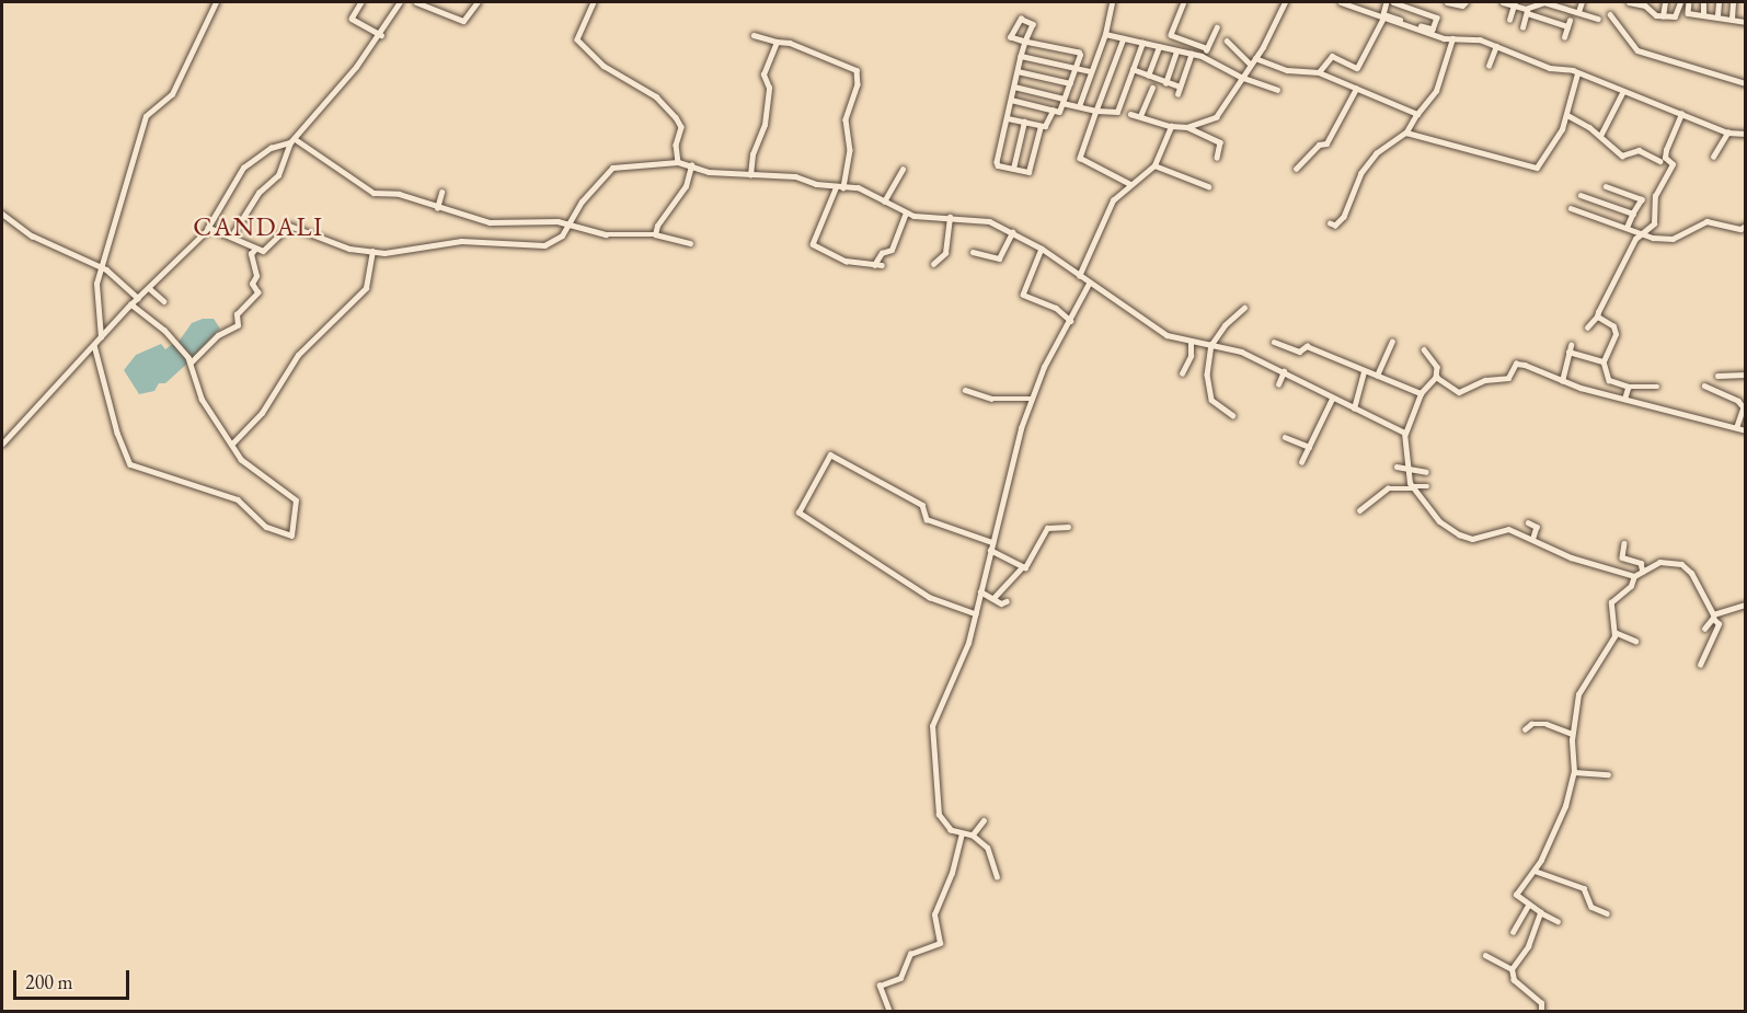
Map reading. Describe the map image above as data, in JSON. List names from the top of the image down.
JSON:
{
  "districts": ["CANDALI"],
  "scale_bar": "200 m"
}
